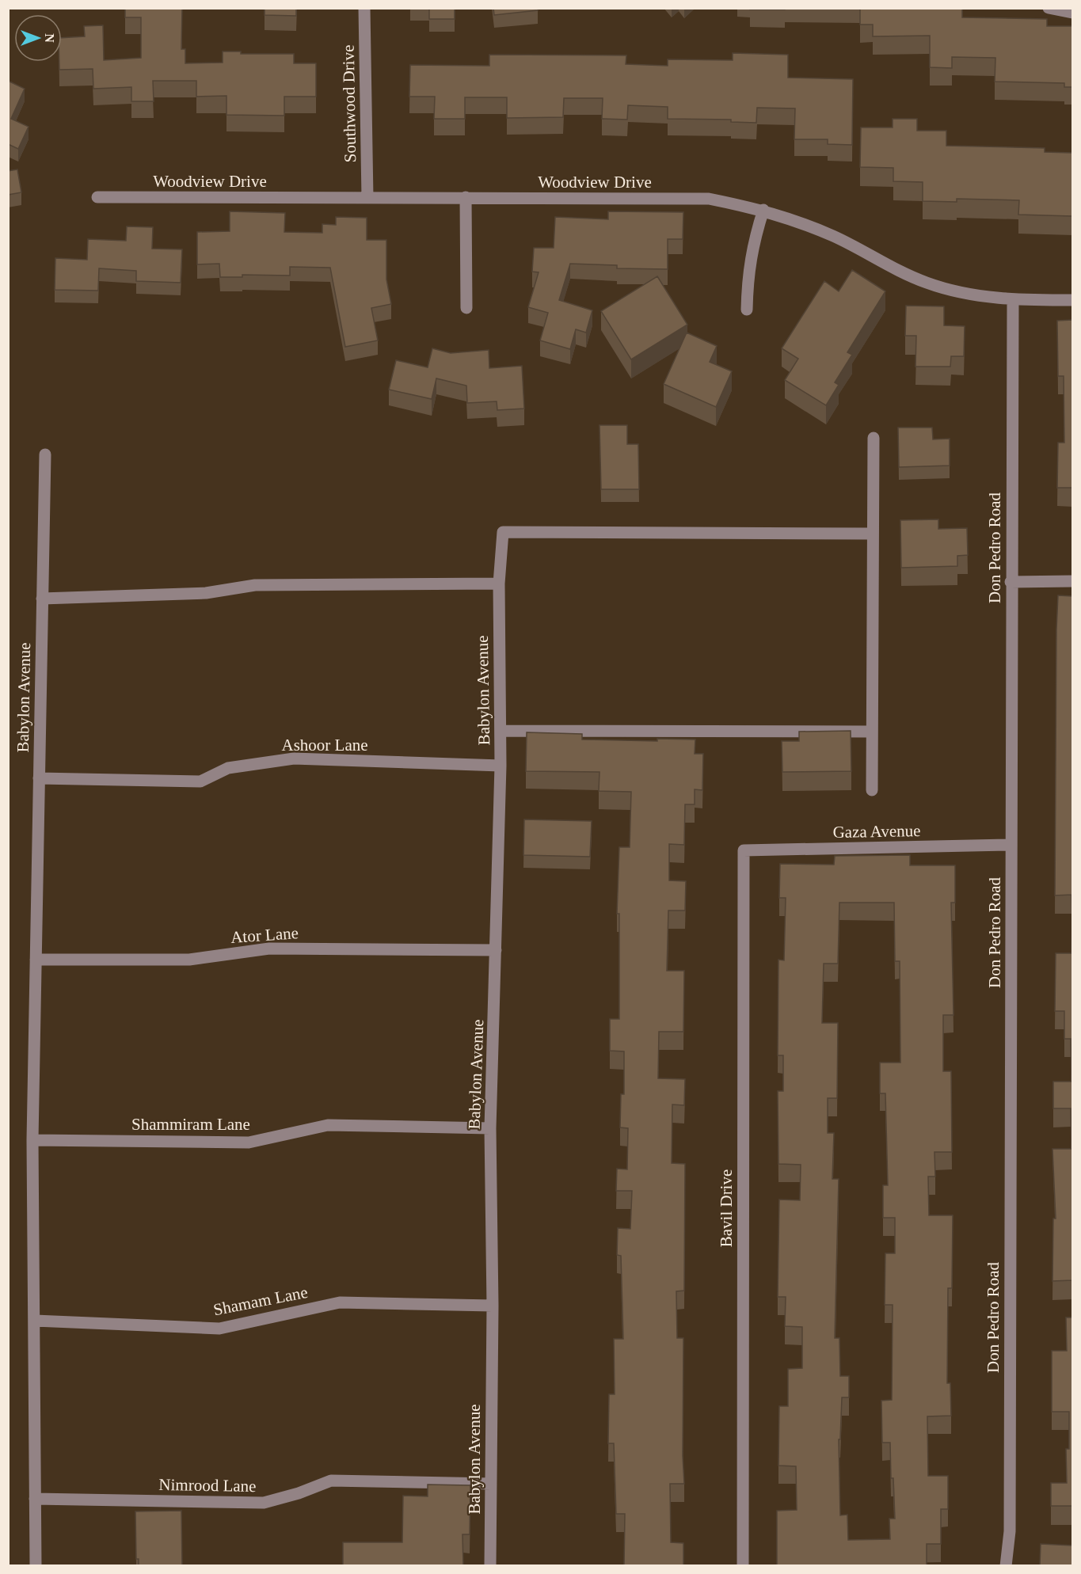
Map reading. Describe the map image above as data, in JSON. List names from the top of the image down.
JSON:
{
  "streets": {
    "street": [
      "Southwood Drive",
      "Woodview Drive",
      "Don Pedro Road",
      "Babylon Avenue",
      "Ashoor Lane",
      "Gaza Avenue",
      "Ator Lane",
      "Shammiram Lane",
      "Bavil Drive",
      "Shamam Lane",
      "Nimrood Lane"
    ]
  },
  "crossings": [
    ["Southwood Drive", "Woodview Drive"],
    ["Woodview Drive", "Don Pedro Road"],
    ["Don Pedro Road", "Gaza Avenue"],
    ["Babylon Avenue", "Ashoor Lane"],
    ["Babylon Avenue", "Ator Lane"],
    ["Babylon Avenue", "Shammiram Lane"],
    ["Babylon Avenue", "Shamam Lane"],
    ["Babylon Avenue", "Nimrood Lane"],
    ["Gaza Avenue", "Bavil Drive"]
  ],
  "north": "right"
}
